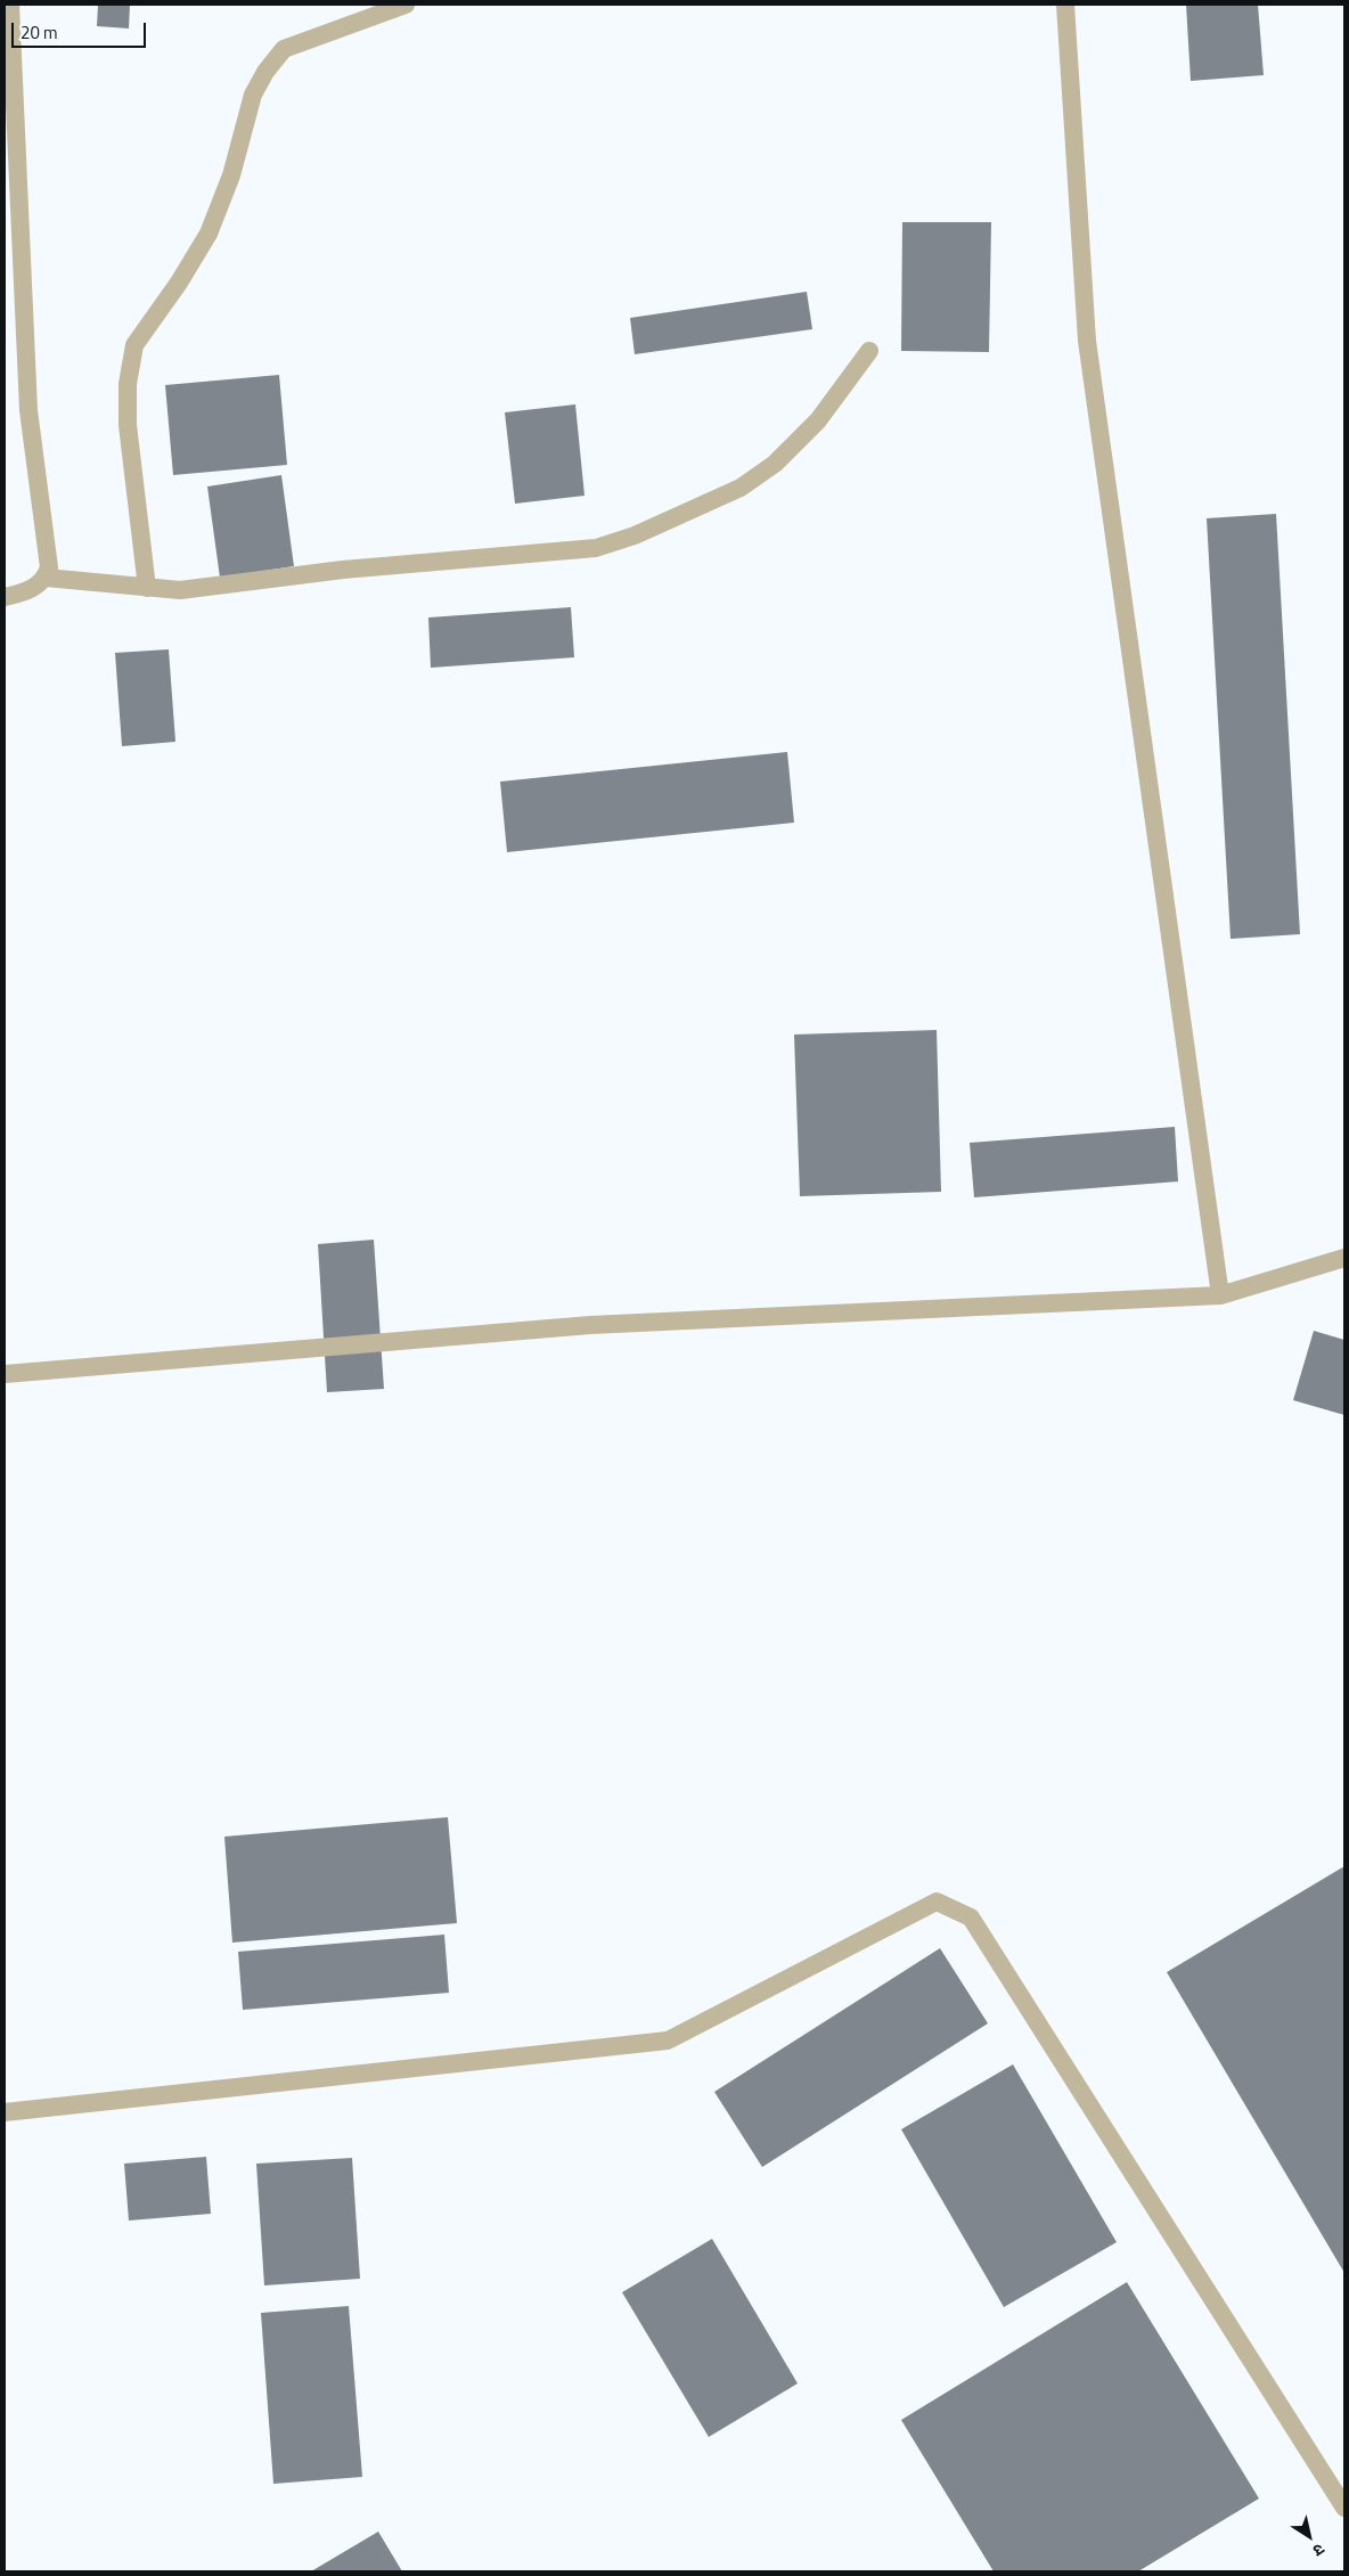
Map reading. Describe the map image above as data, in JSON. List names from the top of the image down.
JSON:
{
  "scale_bar": "20 m",
  "north": "bottom right"
}
